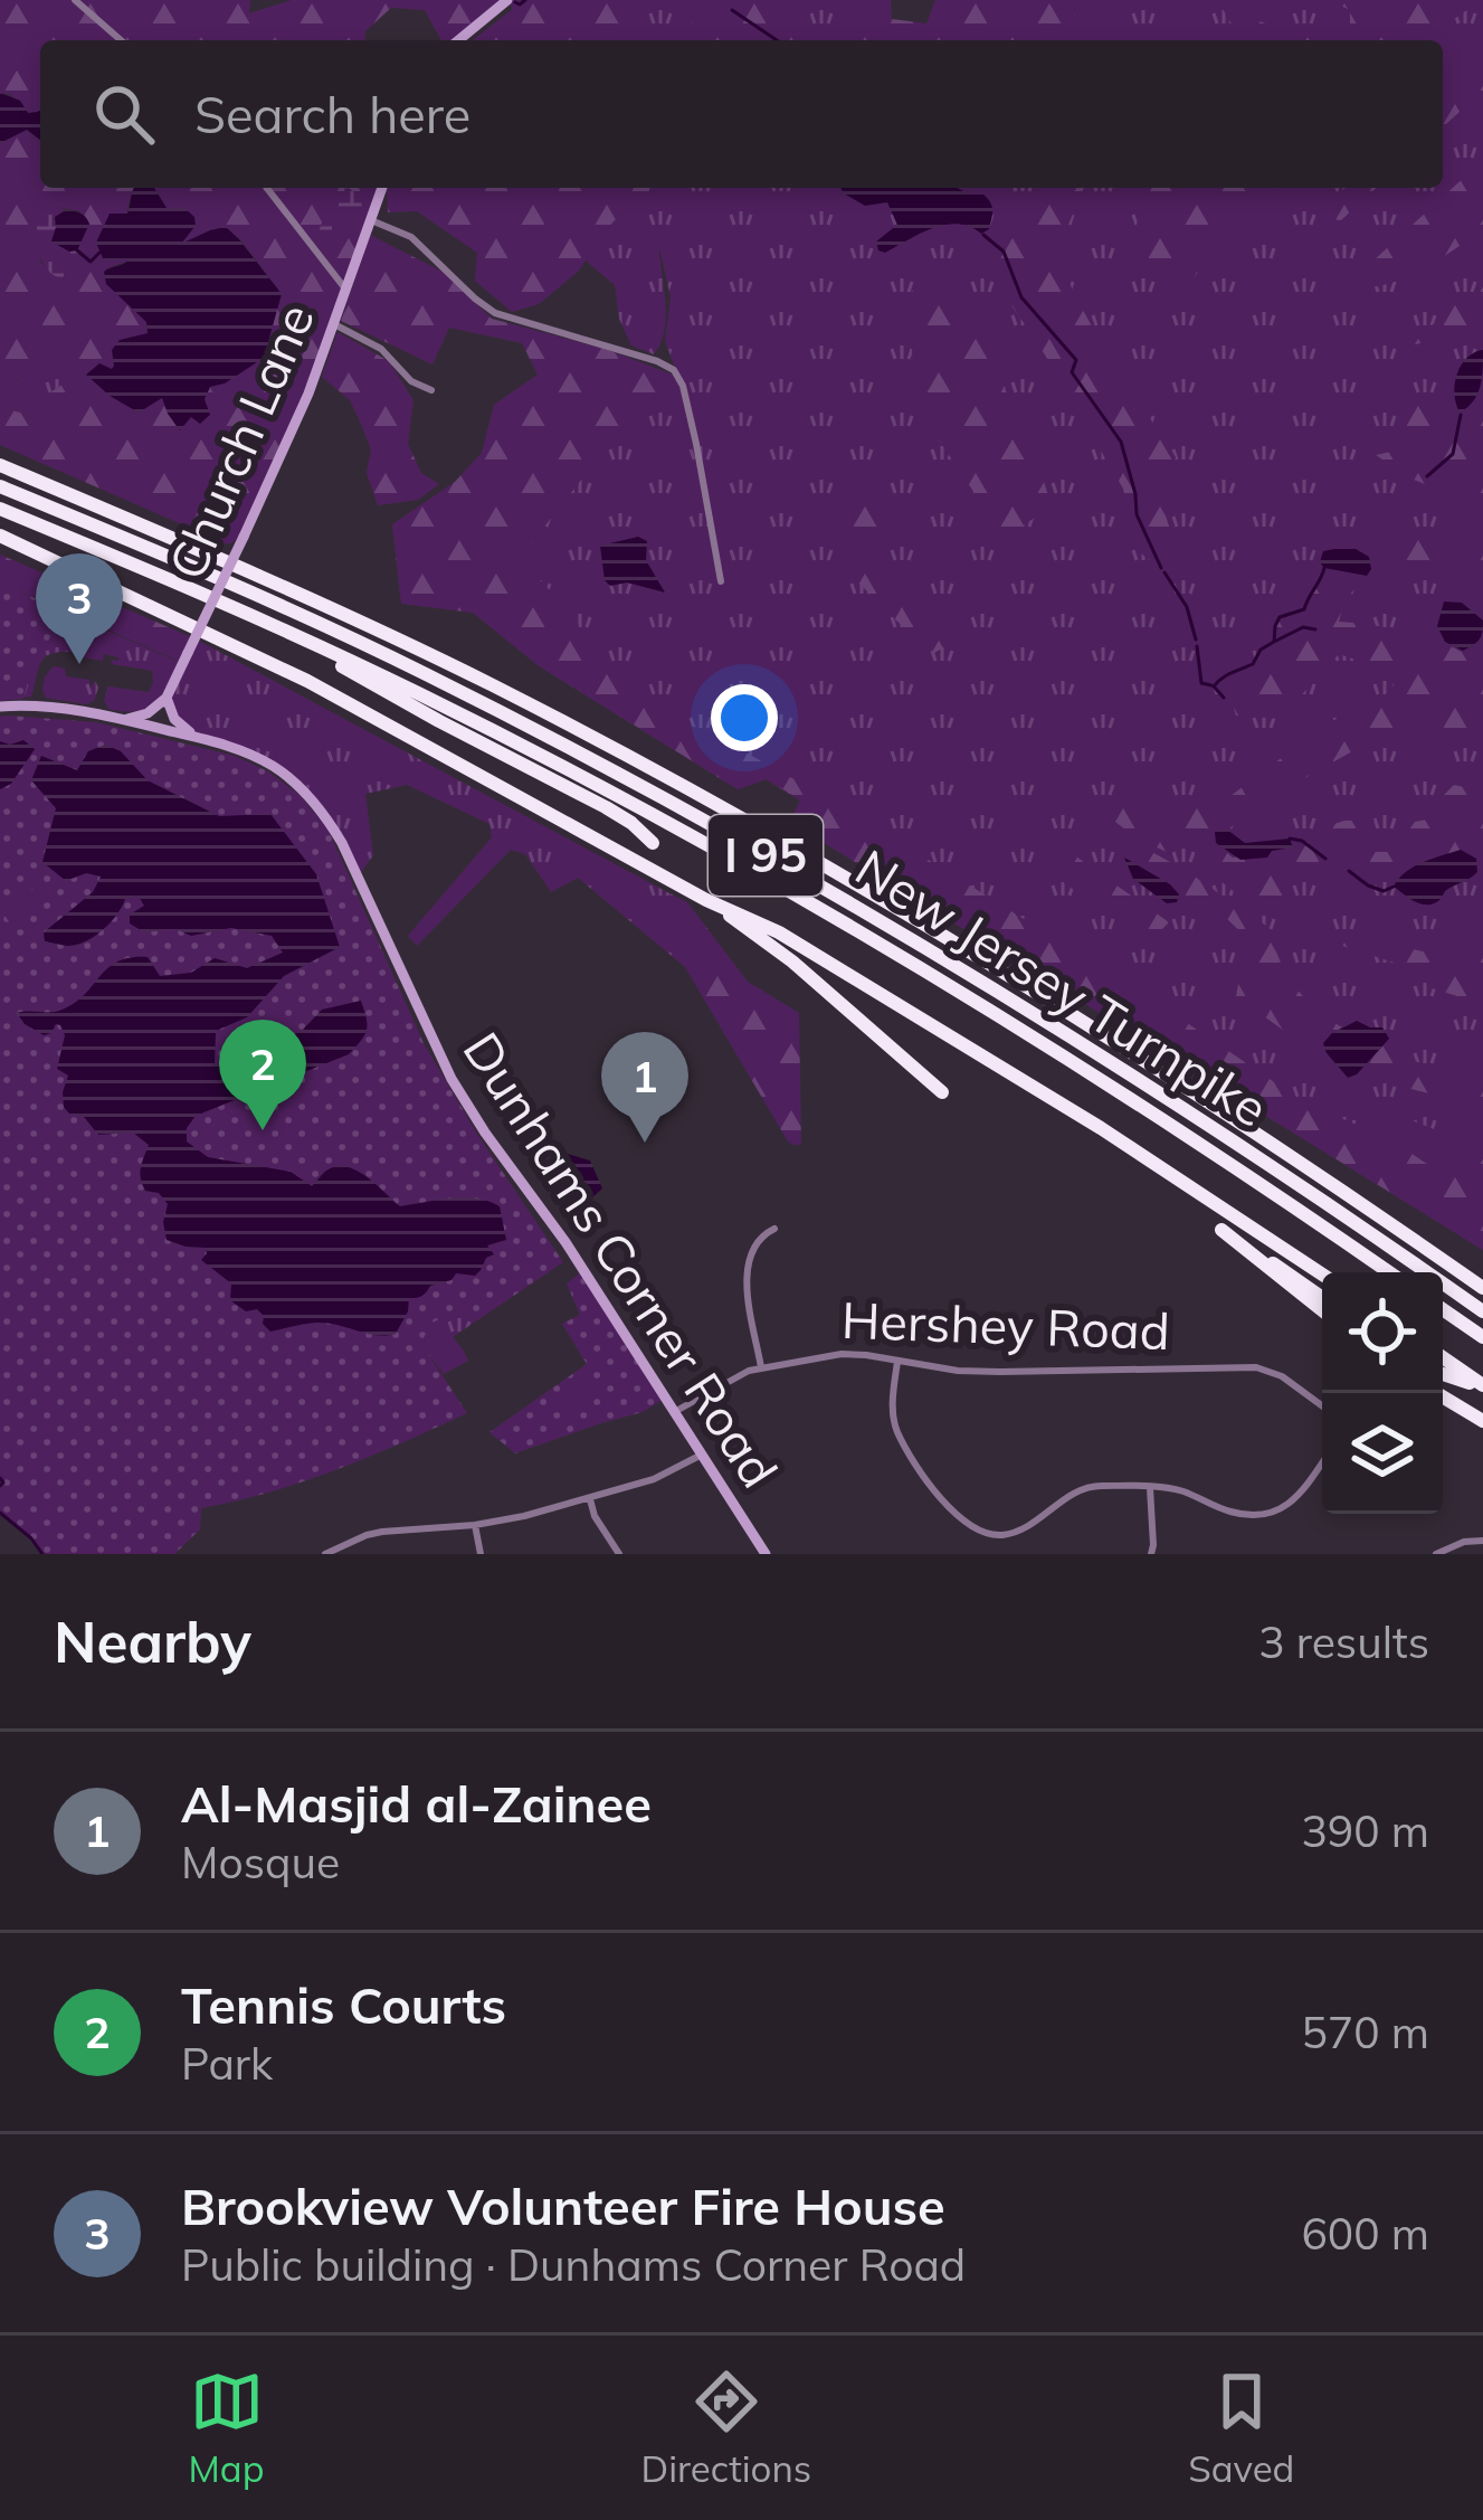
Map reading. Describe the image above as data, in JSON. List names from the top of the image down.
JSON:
{
  "streets": {
    "highway": ["I 95", "New Jersey Turnpike"],
    "street": ["Church Lane", "Dunhams Corner Road", "Hershey Road"]
  },
  "crossings": [
    ["Church Lane", "Dunhams Corner Road"],
    ["Dunhams Corner Road", "Hershey Road"]
  ],
  "page": {
    "search": "Search here",
    "pins": ["3", "2", "1"],
    "heading": ["Nearby", "3 results"],
    "list": [
      {
        "mark": "1",
        "name": "Al-Masjid al-Zainee",
        "note": "Mosque",
        "value": "390 m"
      },
      {
        "mark": "2",
        "name": "Tennis Courts",
        "note": "Park",
        "value": "570 m"
      },
      {
        "mark": "3",
        "name": "Brookview Volunteer Fire House",
        "note": "Public building · Dunhams Corner Road",
        "value": "600 m"
      }
    ],
    "nav": ["Map", "Directions", "Saved"]
  }
}
